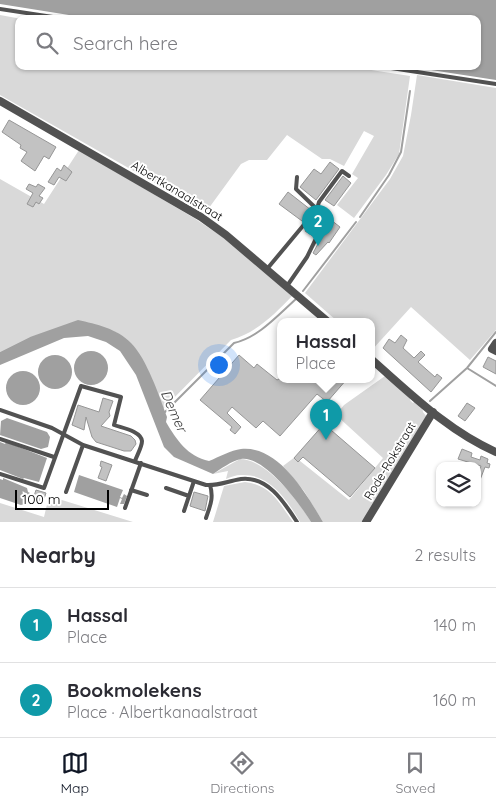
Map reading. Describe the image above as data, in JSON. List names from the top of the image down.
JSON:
{
  "streets": {
    "street": ["Albertkanaalstraat", "Rode-Rokstraat"]
  },
  "water": ["Demer"],
  "scale_bar": "100 m",
  "page": {
    "search": "Search here",
    "pins": ["2", "1"],
    "popup": ["Hassal", "Place"],
    "scale": "100 m",
    "heading": ["Nearby", "2 results"],
    "list": [
      {
        "mark": "1",
        "name": "Hassal",
        "note": "Place",
        "value": "140 m"
      },
      {
        "mark": "2",
        "name": "Bookmolekens",
        "note": "Place · Albertkanaalstraat",
        "value": "160 m"
      }
    ],
    "nav": ["Map", "Directions", "Saved"]
  }
}
